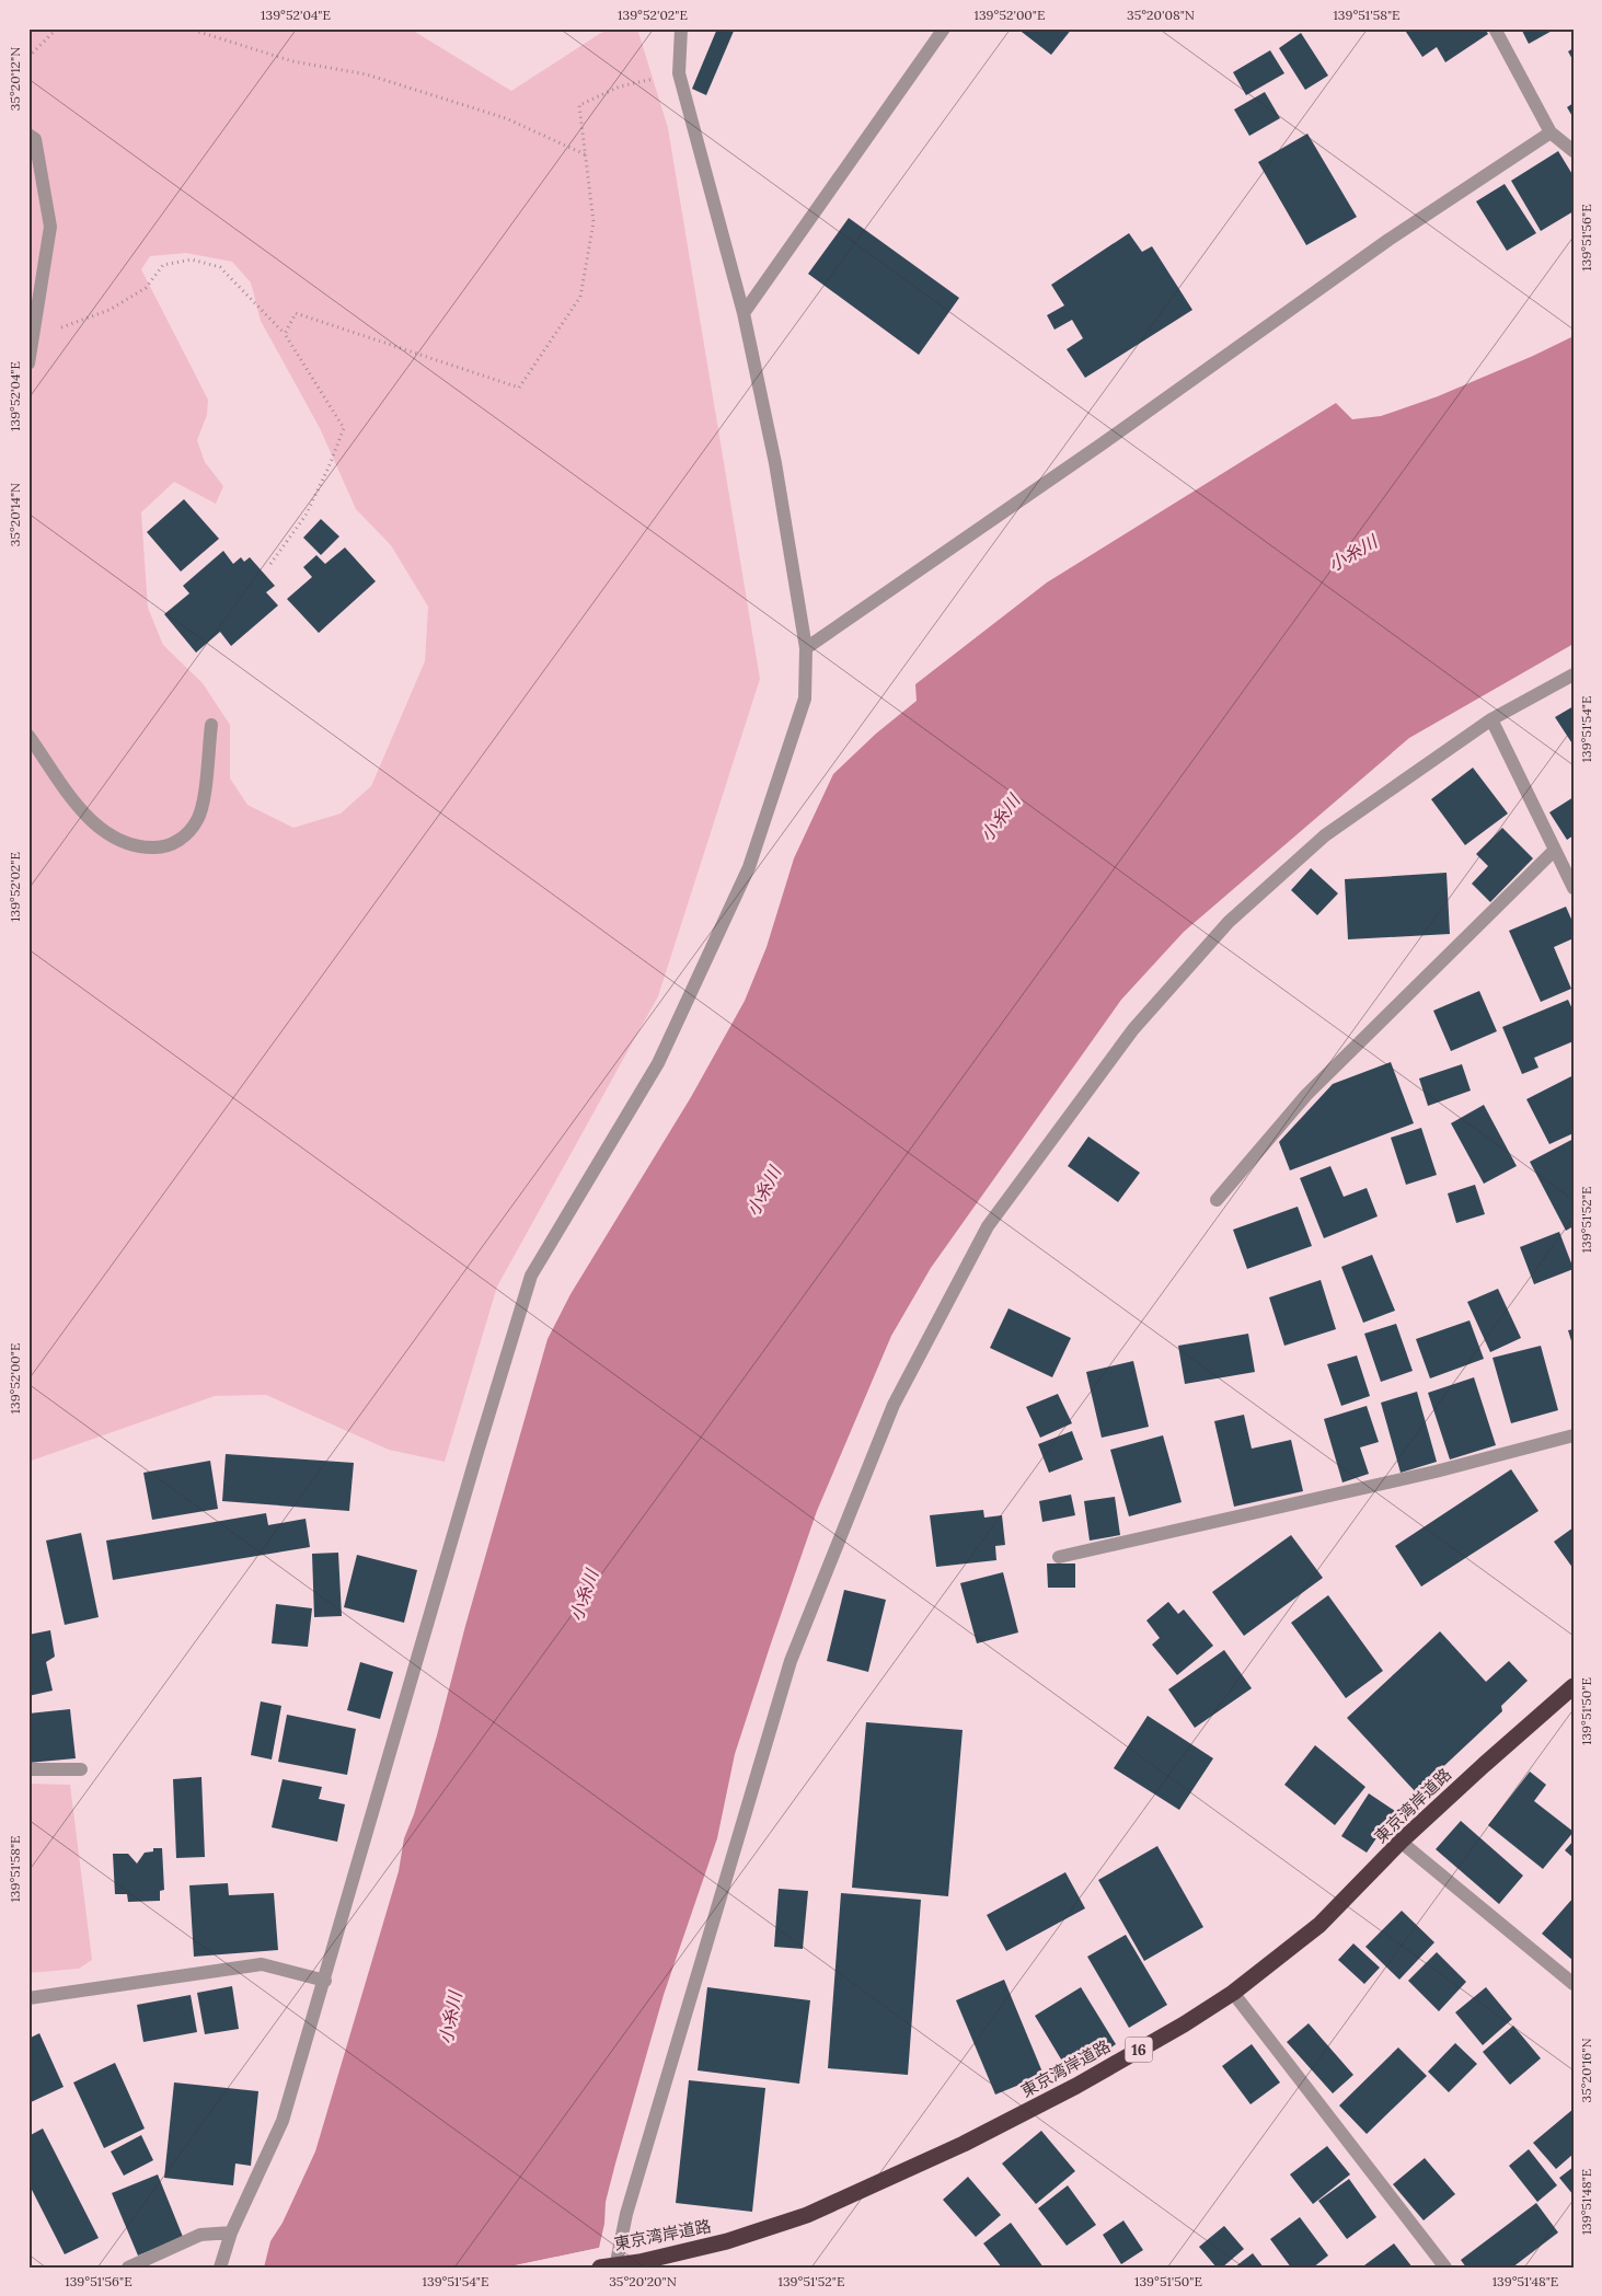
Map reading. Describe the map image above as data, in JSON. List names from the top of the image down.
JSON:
{
  "streets": {
    "highway": ["東京湾岸道路", "16"]
  },
  "water": ["小糸川"],
  "coordinates": [
    "139°52'04\"E",
    "139°52'02\"E",
    "139°52'00\"E",
    "35°20'08\"N",
    "139°51'58\"E",
    "35°20'12\"N",
    "139°51'56\"E",
    "35°20'14\"N",
    "139°51'54\"E",
    "139°51'52\"E",
    "139°51'50\"E",
    "35°20'16\"N",
    "139°51'48\"E",
    "35°20'20\"N"
  ]
}
